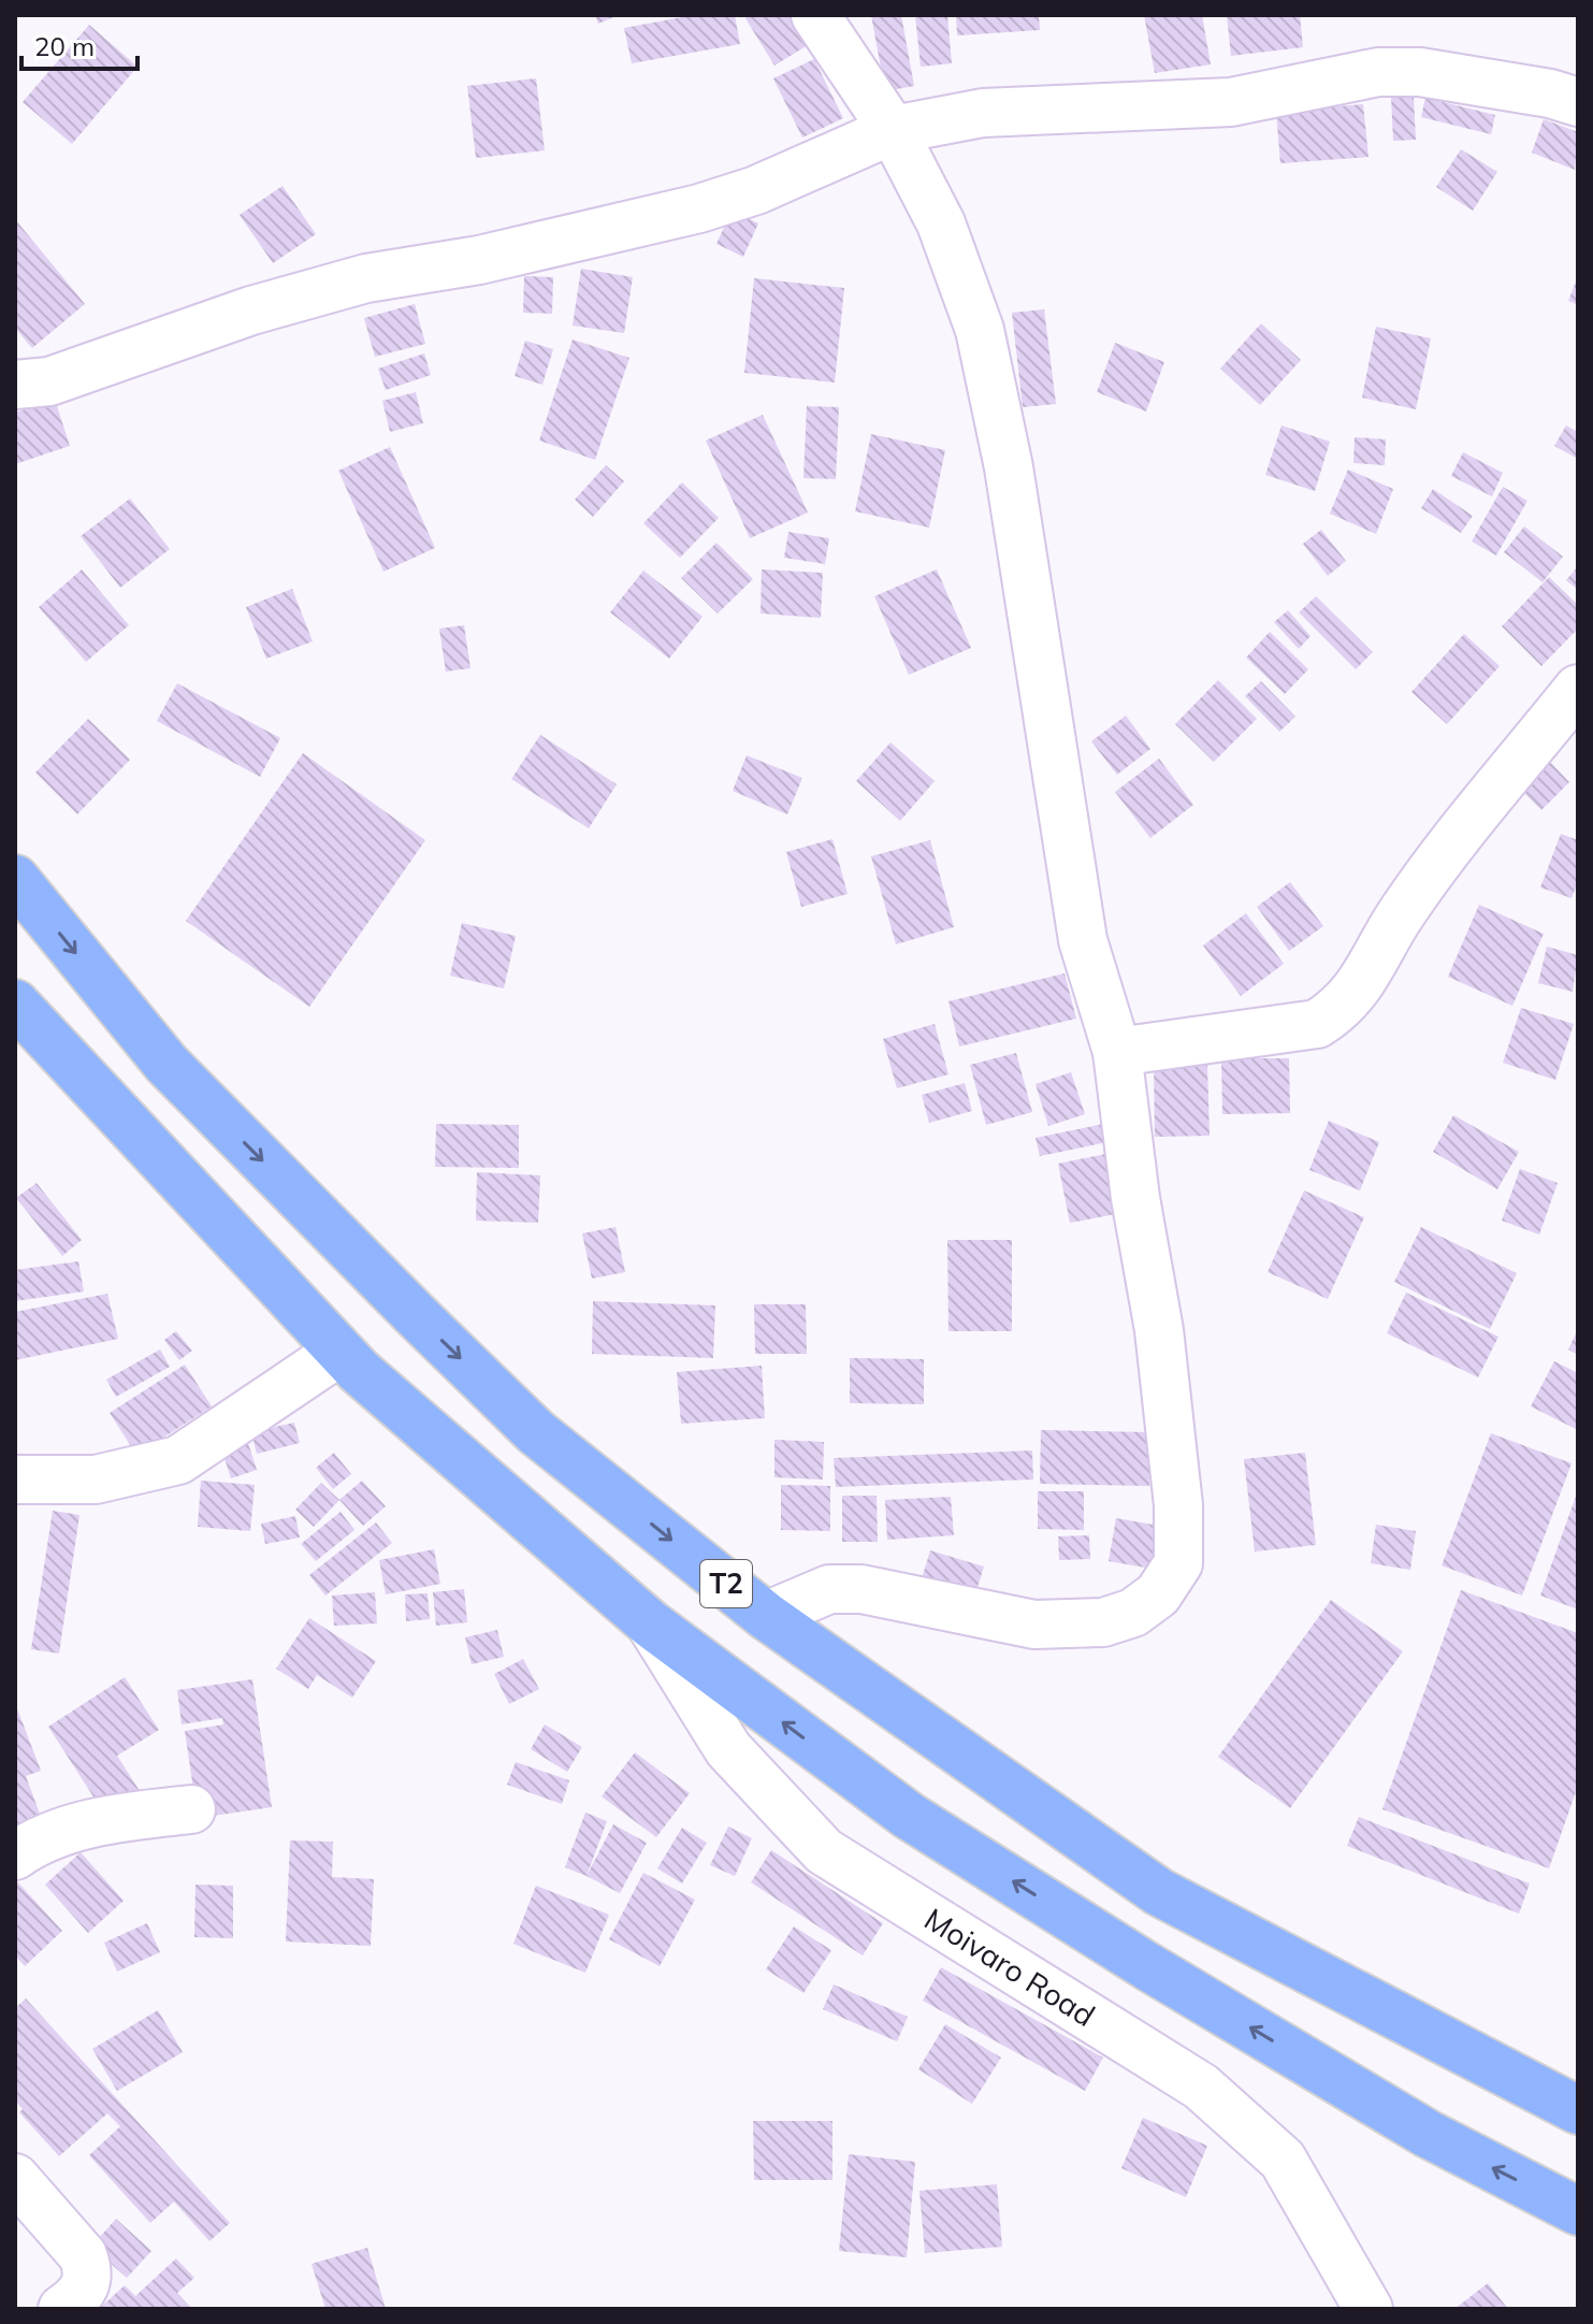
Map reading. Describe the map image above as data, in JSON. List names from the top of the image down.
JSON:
{
  "streets": {
    "highway": ["T2"],
    "street": ["Moivaro Road"]
  },
  "crossings": [
    ["T2", "Moivaro Road"]
  ],
  "scale_bar": "20 m"
}
